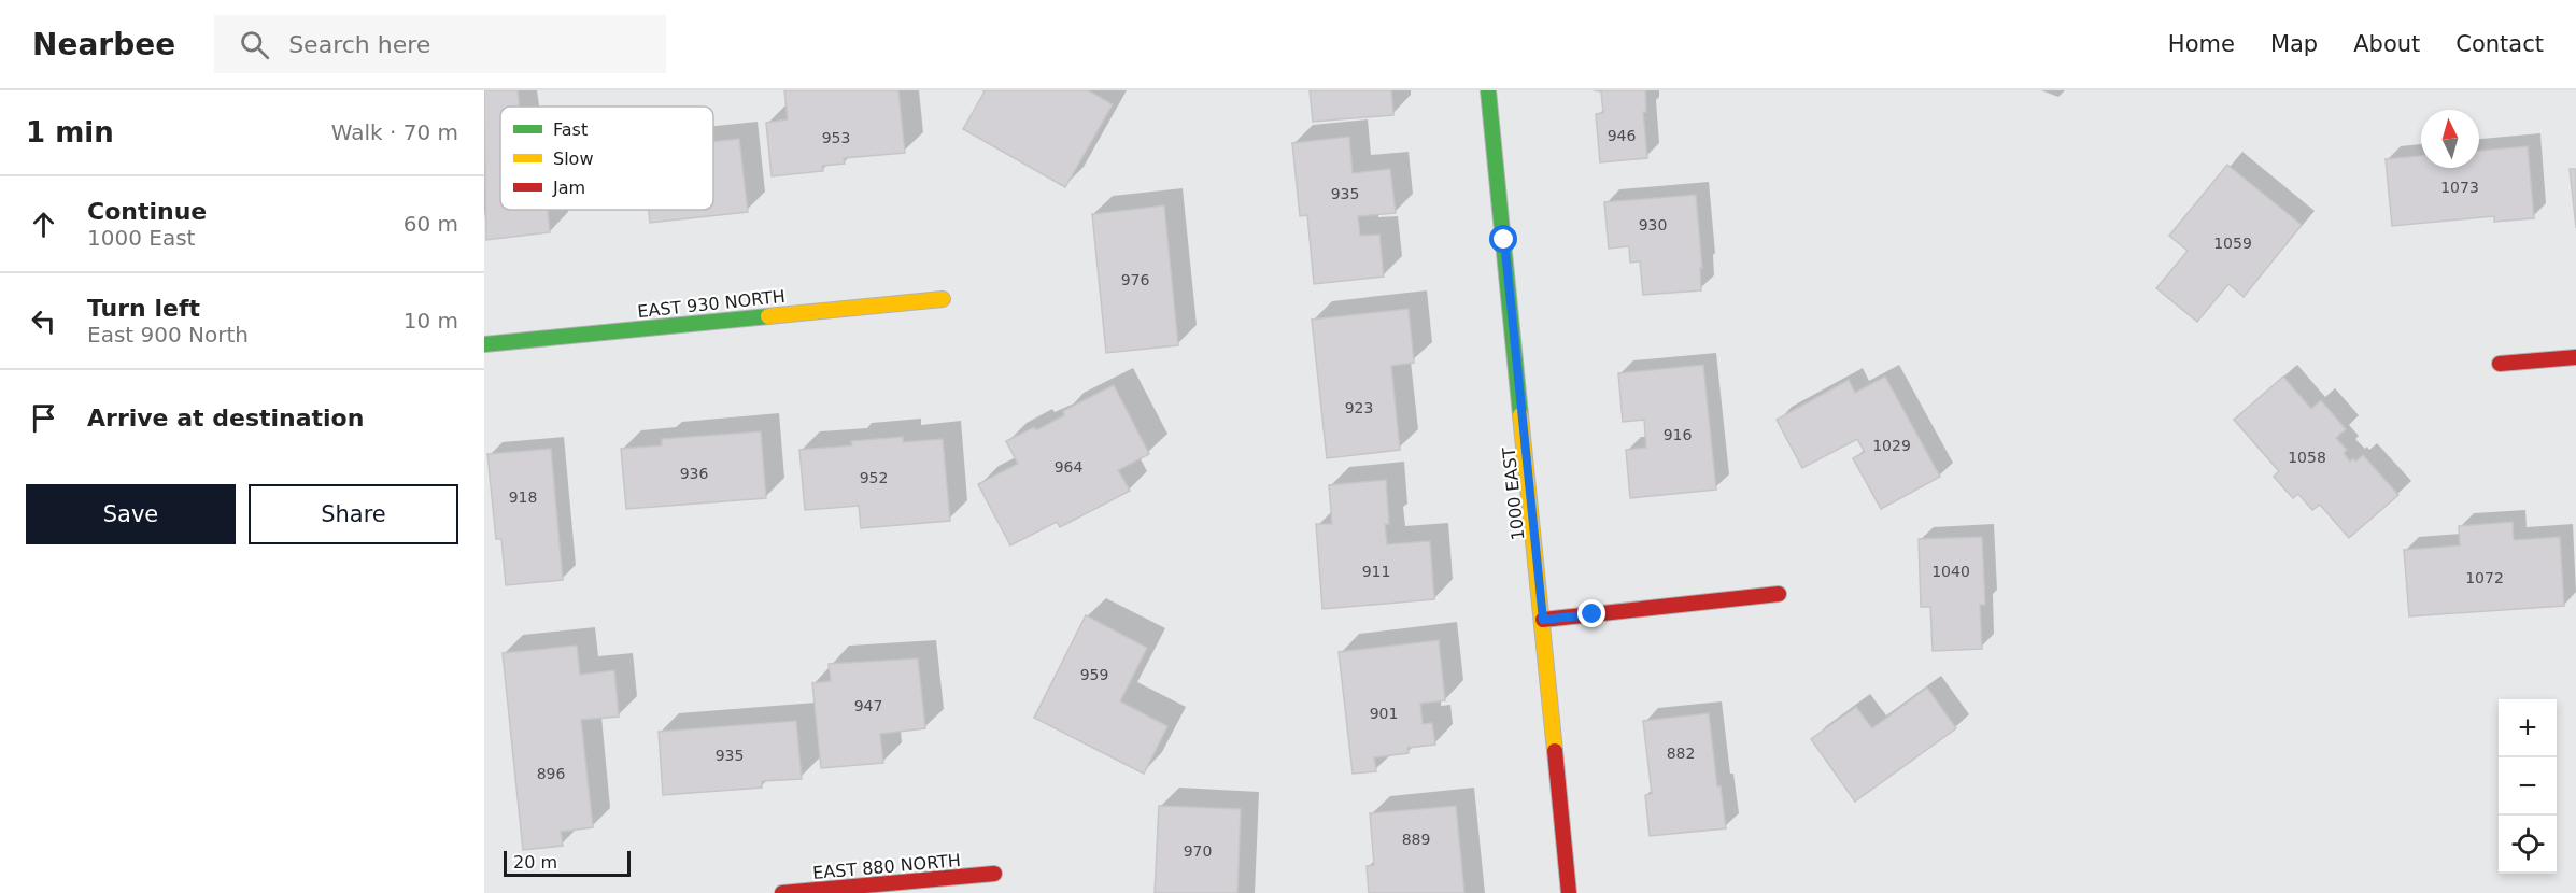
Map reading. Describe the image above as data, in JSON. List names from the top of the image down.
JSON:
{
  "streets": {
    "street": ["EAST 930 NORTH", "1000 EAST", "EAST 880 NORTH"]
  },
  "house_numbers": [
    "946",
    "953",
    "1073",
    "935",
    "930",
    "1059",
    "976",
    "923",
    "916",
    "1029",
    "1058",
    "964",
    "936",
    "952",
    "918",
    "911",
    "1040",
    "1072",
    "959",
    "947",
    "901",
    "882",
    "935",
    "896",
    "889",
    "970"
  ],
  "legend": ["Fast", "Slow", "Jam"],
  "scale_bar": "20 m",
  "north": "top",
  "page": {
    "header": "Nearbee",
    "search": "Search here",
    "nav": [
      "Home",
      "Map",
      "About",
      "Contact"
    ],
    "heading": ["1 min", "Walk · 70 m"],
    "list": [
      ["Continue", "1000 East", "60 m"],
      ["Turn left", "East 900 North", "10 m"],
      "Arrive at destination"
    ],
    "buttons": ["Save", "Share"],
    "map_buttons": ["+", "−"],
    "scale": "20 m"
  }
}
